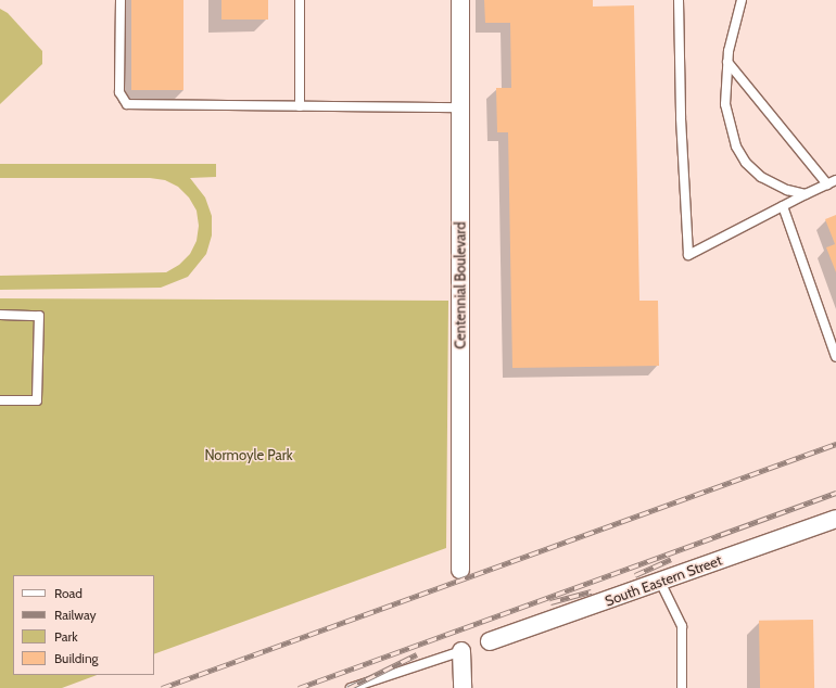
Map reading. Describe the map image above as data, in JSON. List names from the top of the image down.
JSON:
{
  "streets": {
    "street": ["Centennial Boulevard", "South Eastern Street"]
  },
  "parks": ["Normoyle Park"],
  "legend": [
    "Road",
    "Railway",
    "Park",
    "Building"
  ]
}
